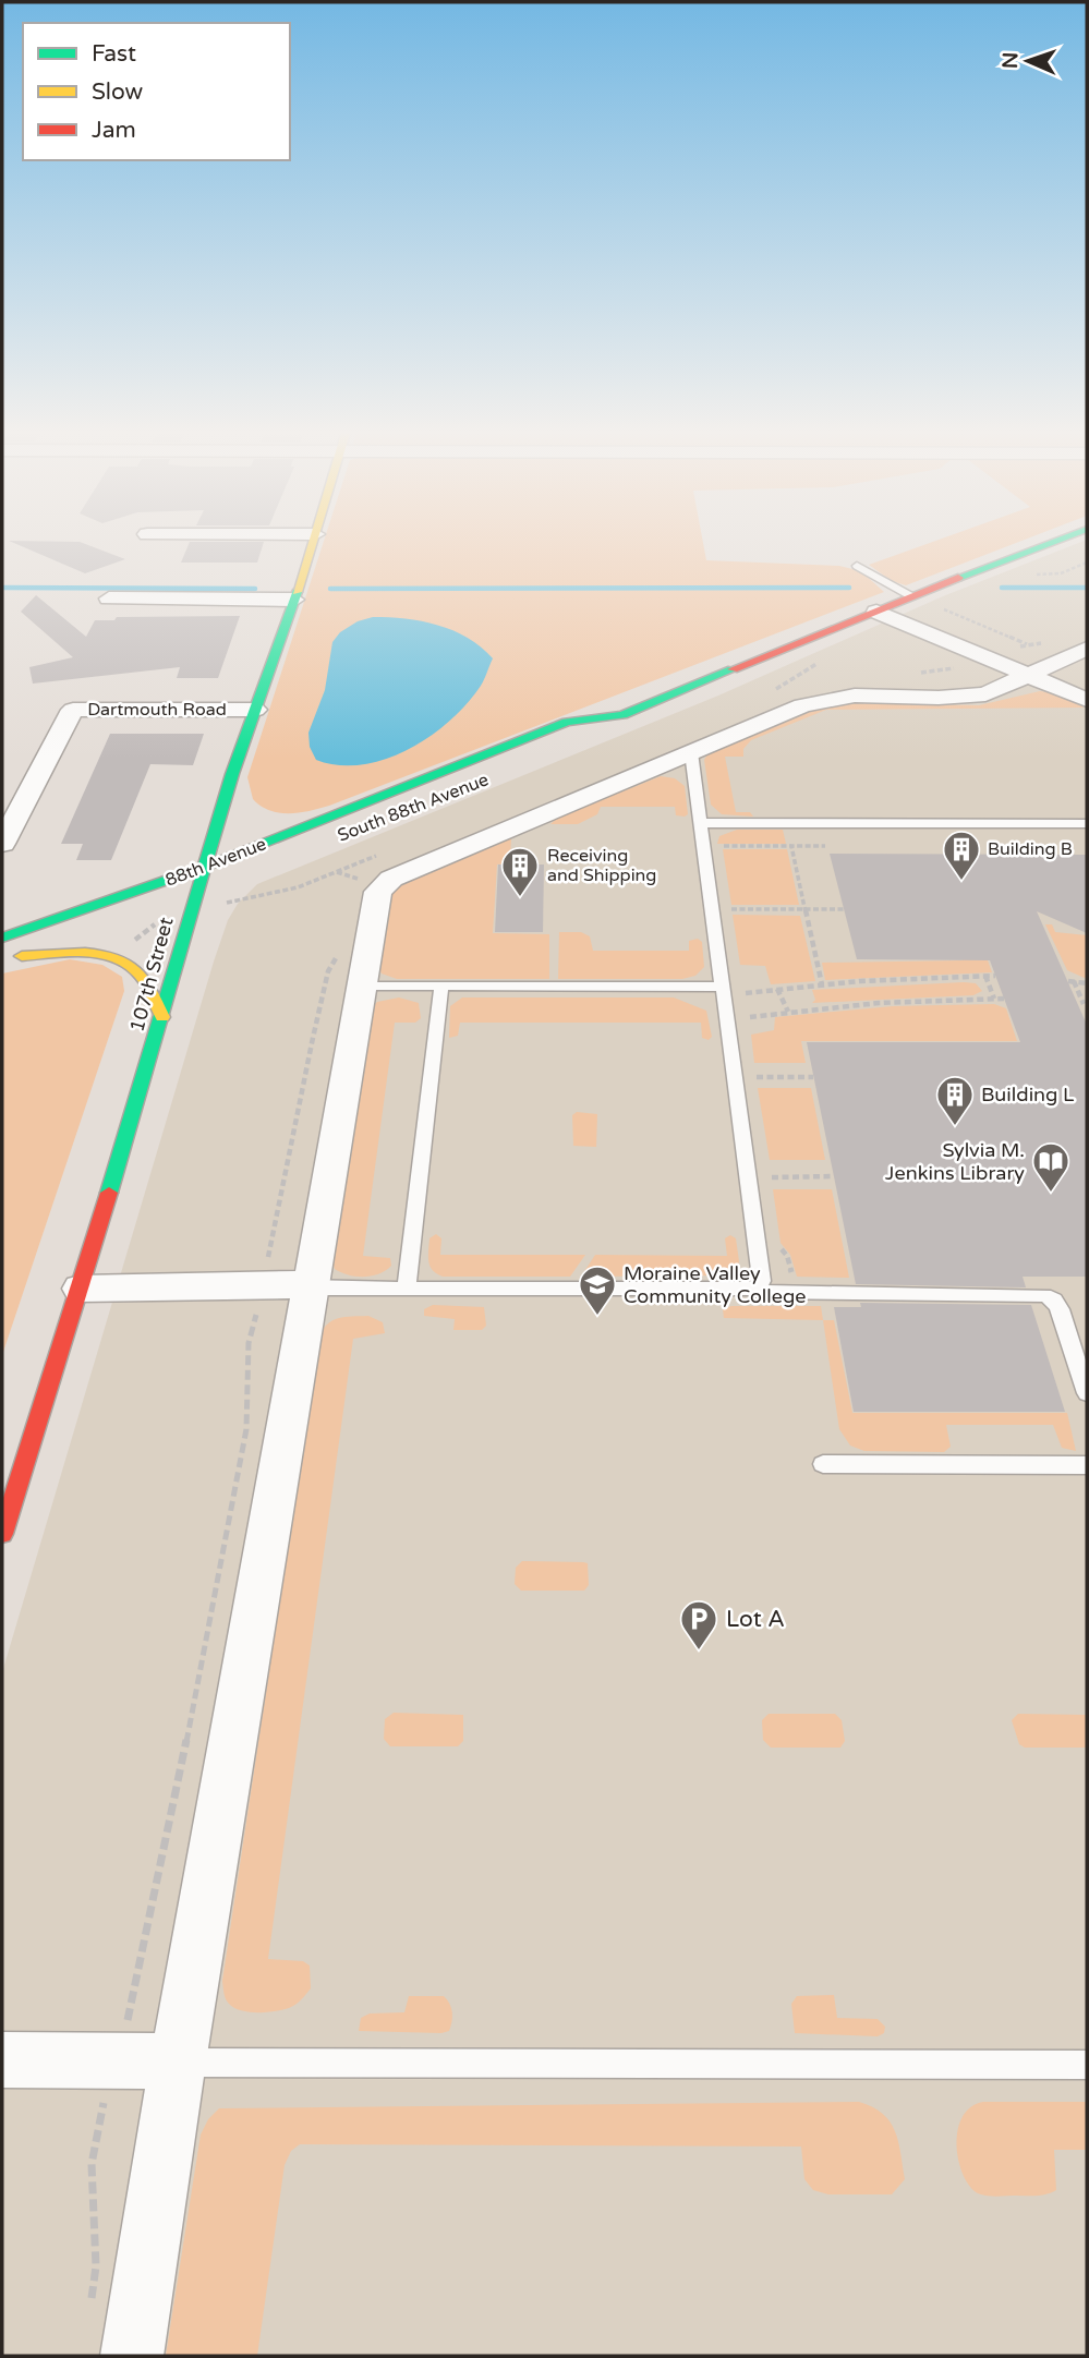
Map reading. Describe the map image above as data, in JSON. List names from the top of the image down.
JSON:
{
  "streets": {
    "street": [
      "Dartmouth Road",
      "South 88th Avenue",
      "88th Avenue",
      "107th Street"
    ]
  },
  "crossings": [
    ["Dartmouth Road", "107th Street"],
    ["South 88th Avenue", "88th Avenue"],
    ["88th Avenue", "107th Street"]
  ],
  "places": {
    "building": ["Building B", "Receiving and Shipping", "Building L"],
    "library": ["Sylvia M. Jenkins Library"],
    "school or university": ["Moraine Valley Community College"],
    "parking": ["Lot A"]
  },
  "legend": ["Fast", "Slow", "Jam"],
  "north": "left"
}
